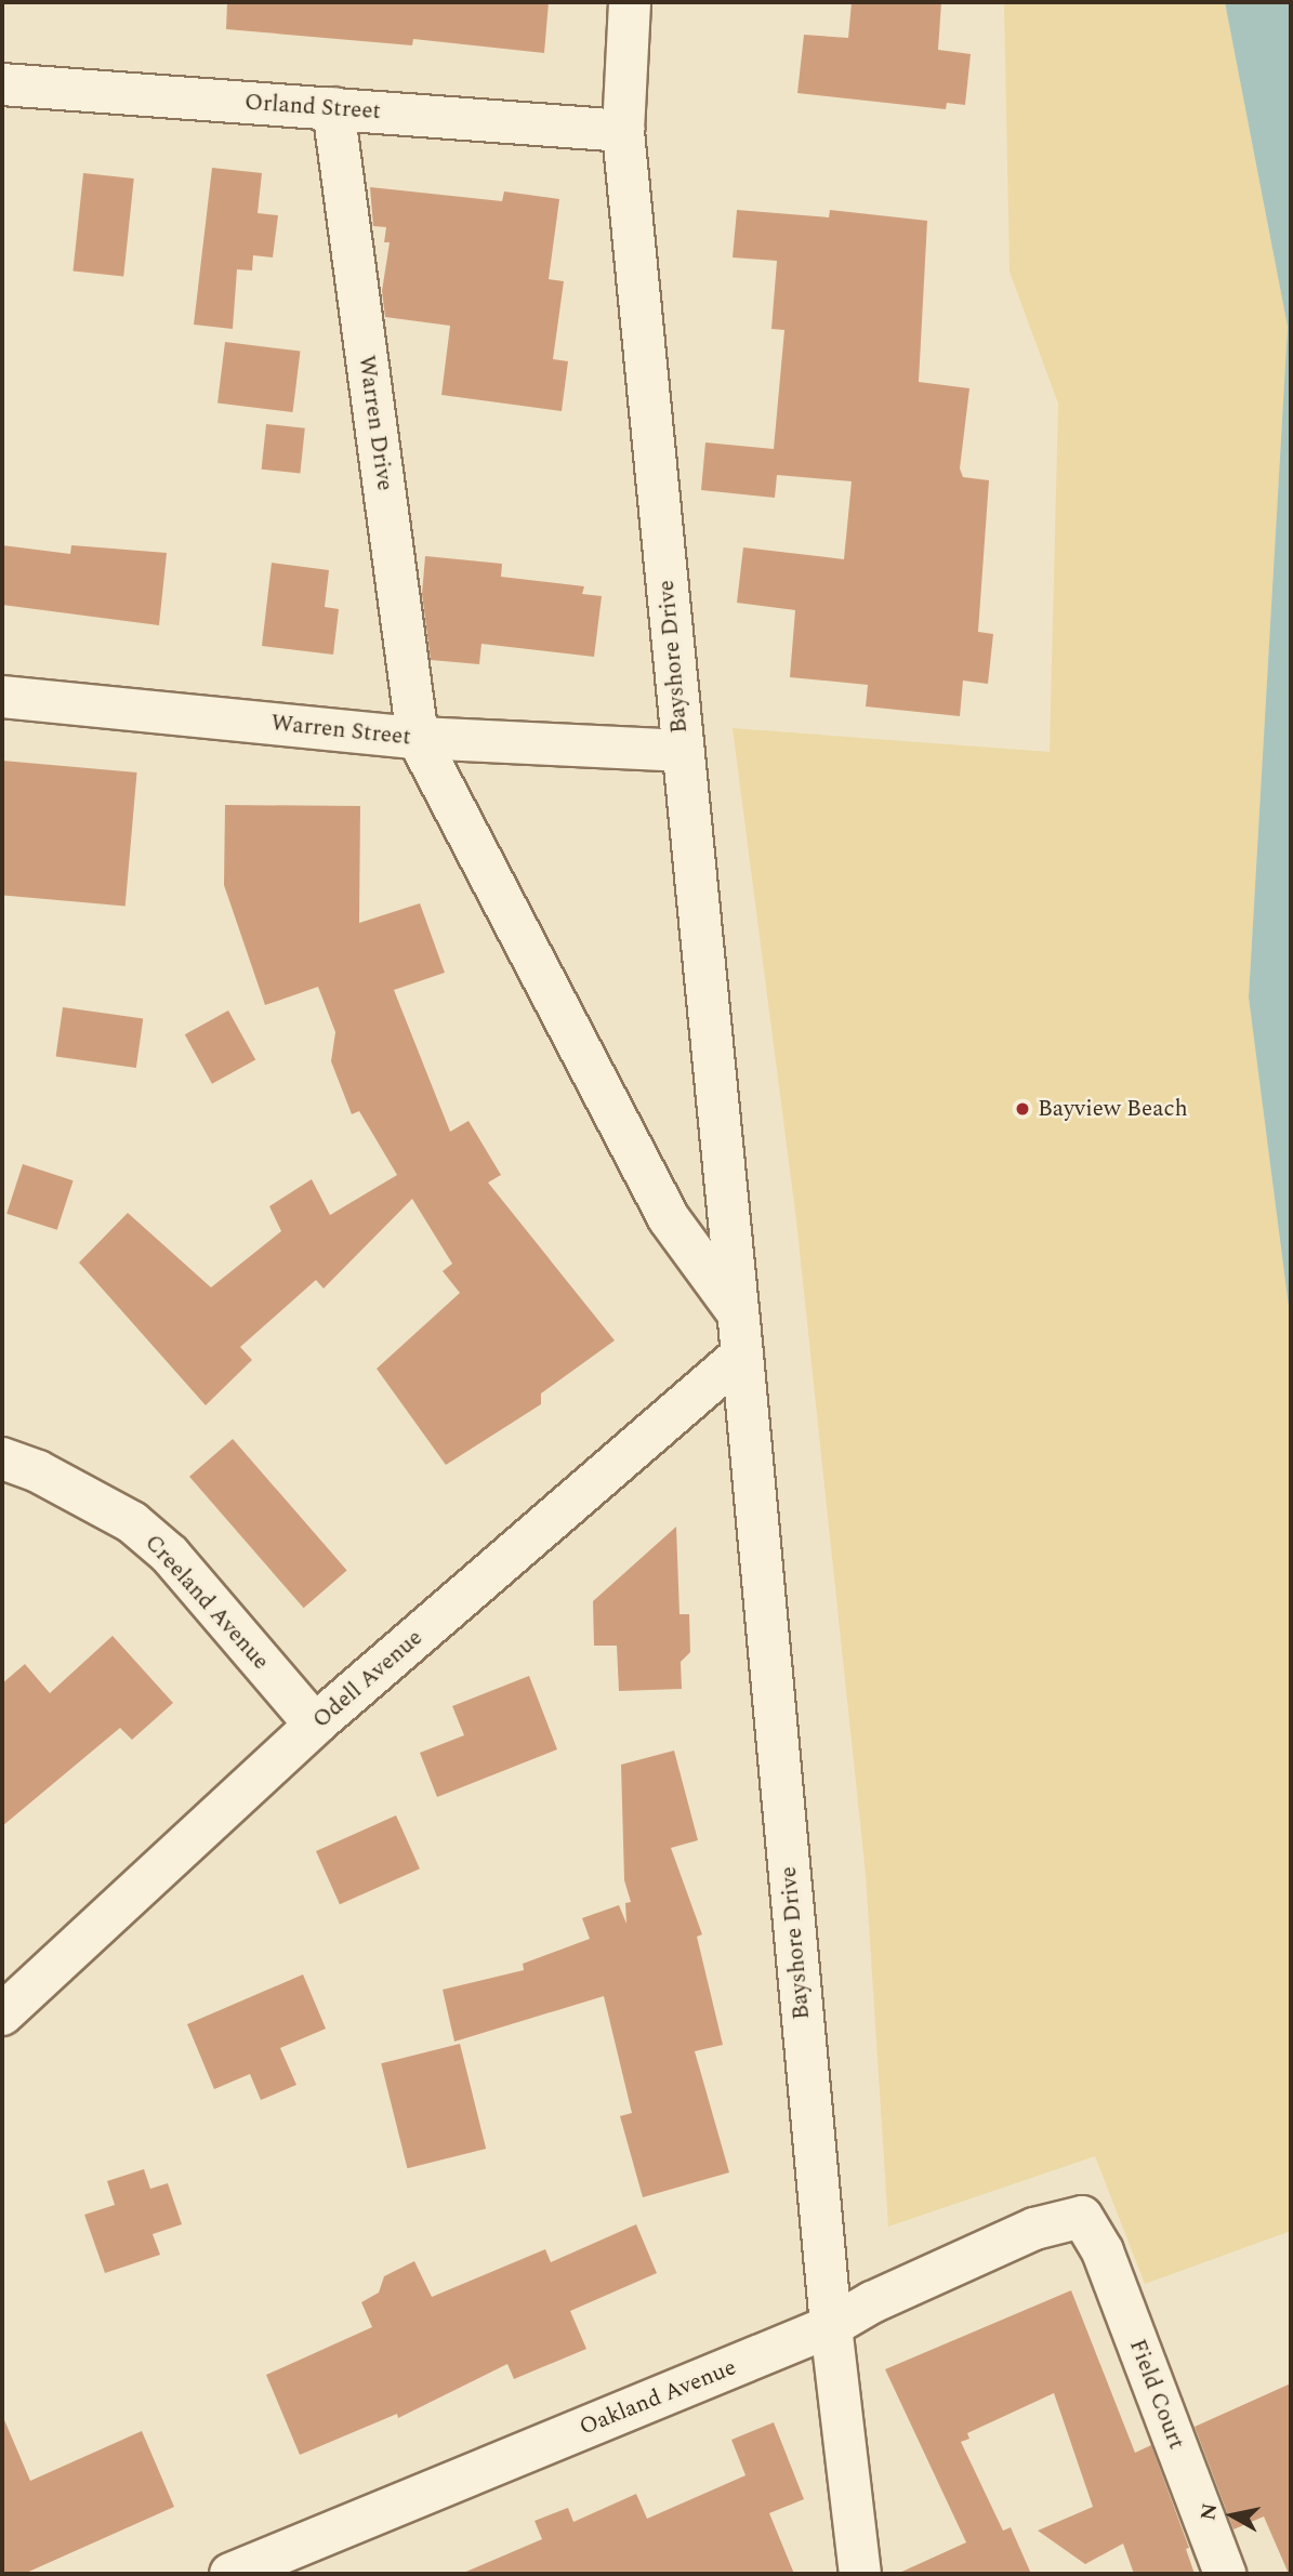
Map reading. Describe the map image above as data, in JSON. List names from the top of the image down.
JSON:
{
  "streets": {
    "street": [
      "Orland Street",
      "Warren Drive",
      "Bayshore Drive",
      "Warren Street",
      "Creeland Avenue",
      "Odell Avenue",
      "Field Court",
      "Oakland Avenue"
    ]
  },
  "crossings": [
    ["Orland Street", "Warren Drive"],
    ["Orland Street", "Bayshore Drive"],
    ["Warren Drive", "Bayshore Drive"],
    ["Warren Drive", "Warren Street"],
    ["Bayshore Drive", "Warren Street"],
    ["Bayshore Drive", "Odell Avenue"],
    ["Bayshore Drive", "Oakland Avenue"],
    ["Creeland Avenue", "Odell Avenue"],
    ["Field Court", "Oakland Avenue"]
  ],
  "places": ["Bayview Beach"],
  "north": "left"
}
